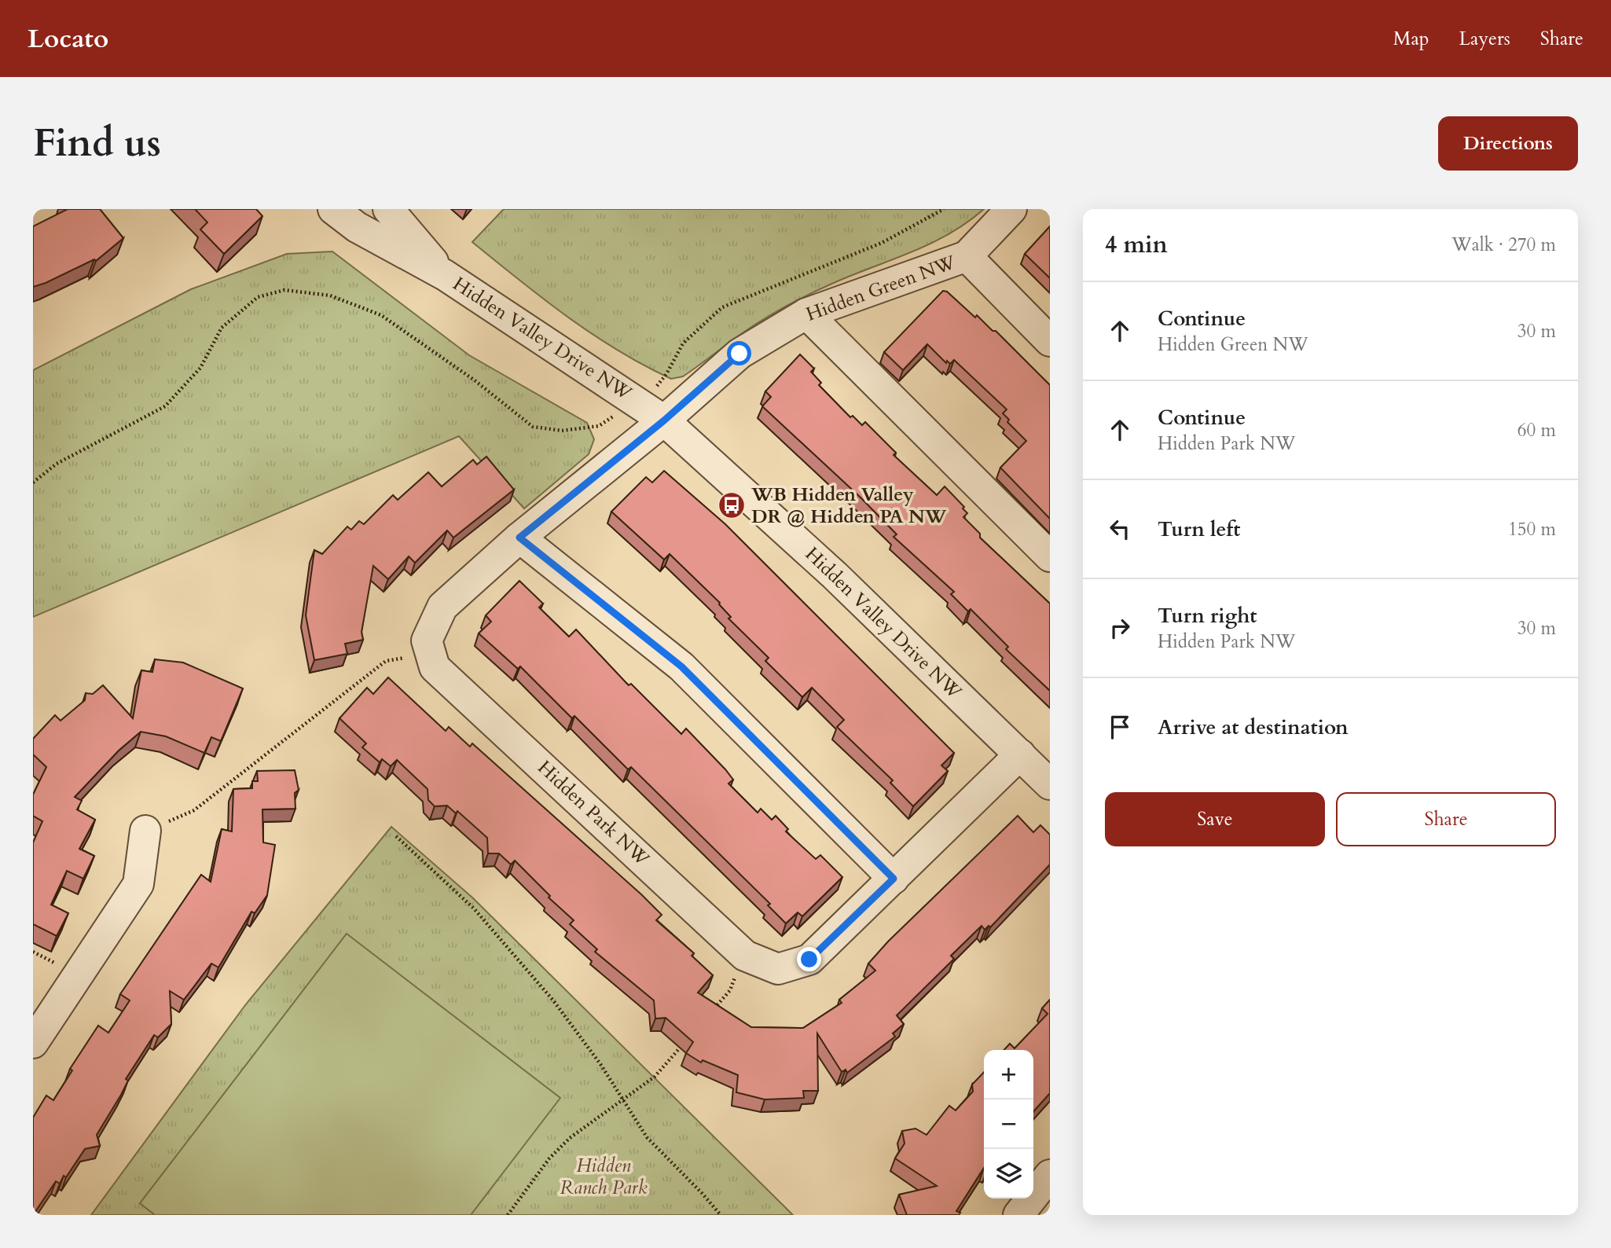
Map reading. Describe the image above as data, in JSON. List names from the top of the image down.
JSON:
{
  "streets": {
    "street": ["Hidden Green NW", "Hidden Valley Drive NW", "Hidden Park NW"]
  },
  "crossings": [
    ["Hidden Green NW", "Hidden Valley Drive NW"],
    ["Hidden Valley Drive NW", "Hidden Park NW"]
  ],
  "parks": ["Hidden Ranch Park"],
  "places": {
    "bus stop": ["WB Hidden Valley DR @ Hidden PA NW"]
  },
  "page": {
    "header": "Locato",
    "nav": ["Map", "Layers", "Share"],
    "buttons": [
      "Directions",
      ["Save", "Share"]
    ],
    "title": "Find us",
    "heading": ["4 min", "Walk · 270 m"],
    "list": [
      ["Continue", "Hidden Green NW", "30 m"],
      ["Continue", "Hidden Park NW", "60 m"],
      ["Turn left", "150 m"],
      ["Turn right", "Hidden Park NW", "30 m"],
      "Arrive at destination"
    ],
    "map_buttons": ["+", "−"]
  }
}
